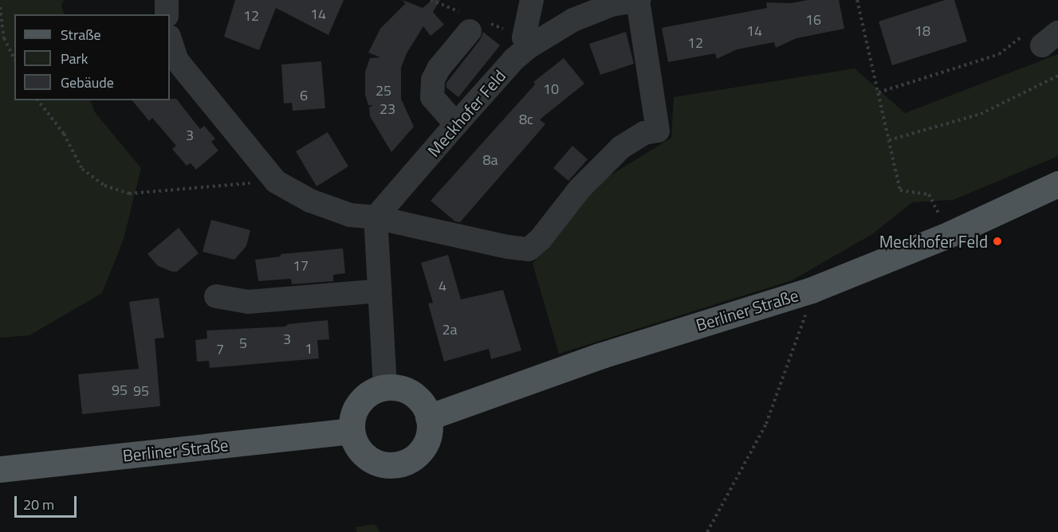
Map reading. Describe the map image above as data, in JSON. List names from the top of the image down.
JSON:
{
  "streets": {
    "main road": ["Berliner Straße"],
    "street": ["Meckhofer Feld"]
  },
  "places": ["Meckhofer Feld"],
  "house_numbers": [
    "14",
    "12",
    "16",
    "14",
    "18",
    "12",
    "10",
    "25",
    "6",
    "23",
    "8c",
    "3",
    "8a",
    "17",
    "4",
    "2a",
    "3",
    "5",
    "1",
    "7",
    "95",
    "95"
  ],
  "legend": ["Straße", "Park", "Gebäude"],
  "scale_bar": "20 m"
}
